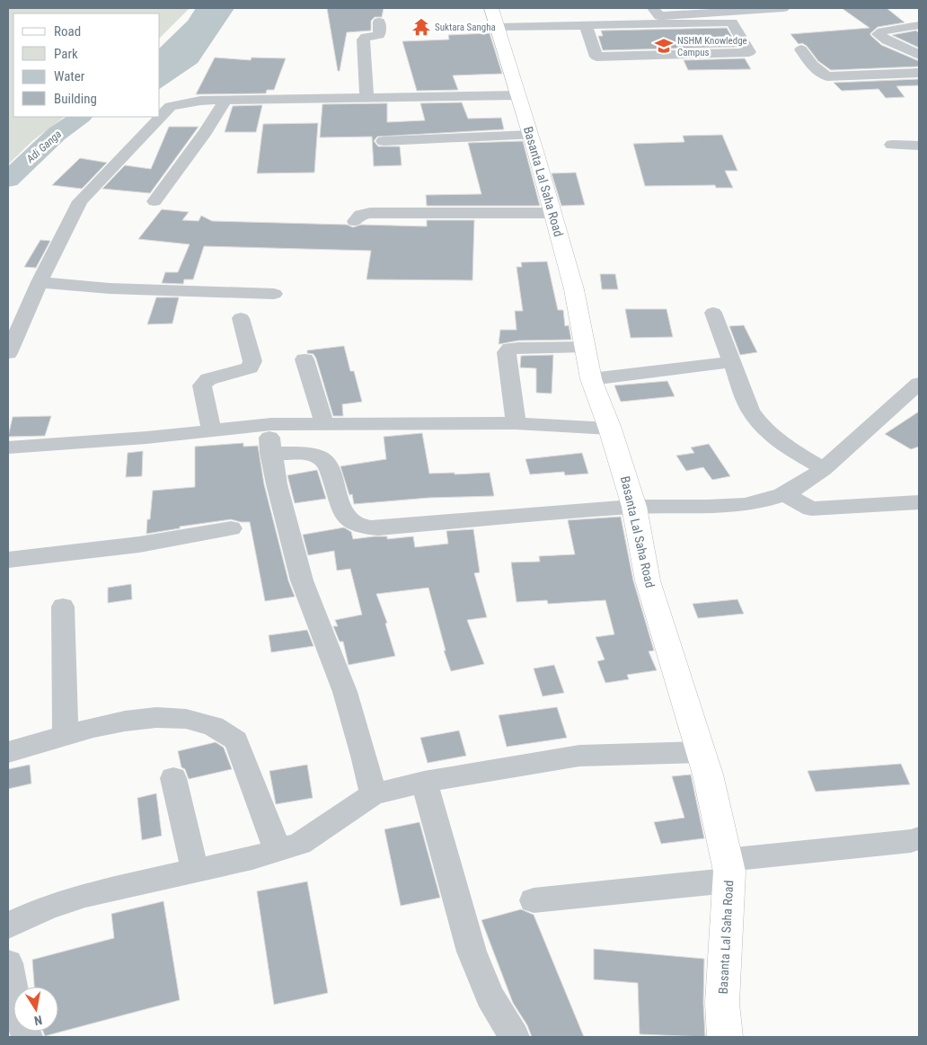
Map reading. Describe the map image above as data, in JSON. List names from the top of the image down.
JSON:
{
  "streets": {
    "main road": ["Basanta Lal Saha Road"]
  },
  "water": ["Adi Ganga"],
  "places": {
    "temple": ["Suktara Sangha"],
    "school or university": ["NSHM Knowledge Campus"]
  },
  "legend": [
    "Road",
    "Park",
    "Water",
    "Building"
  ],
  "north": "bottom"
}
